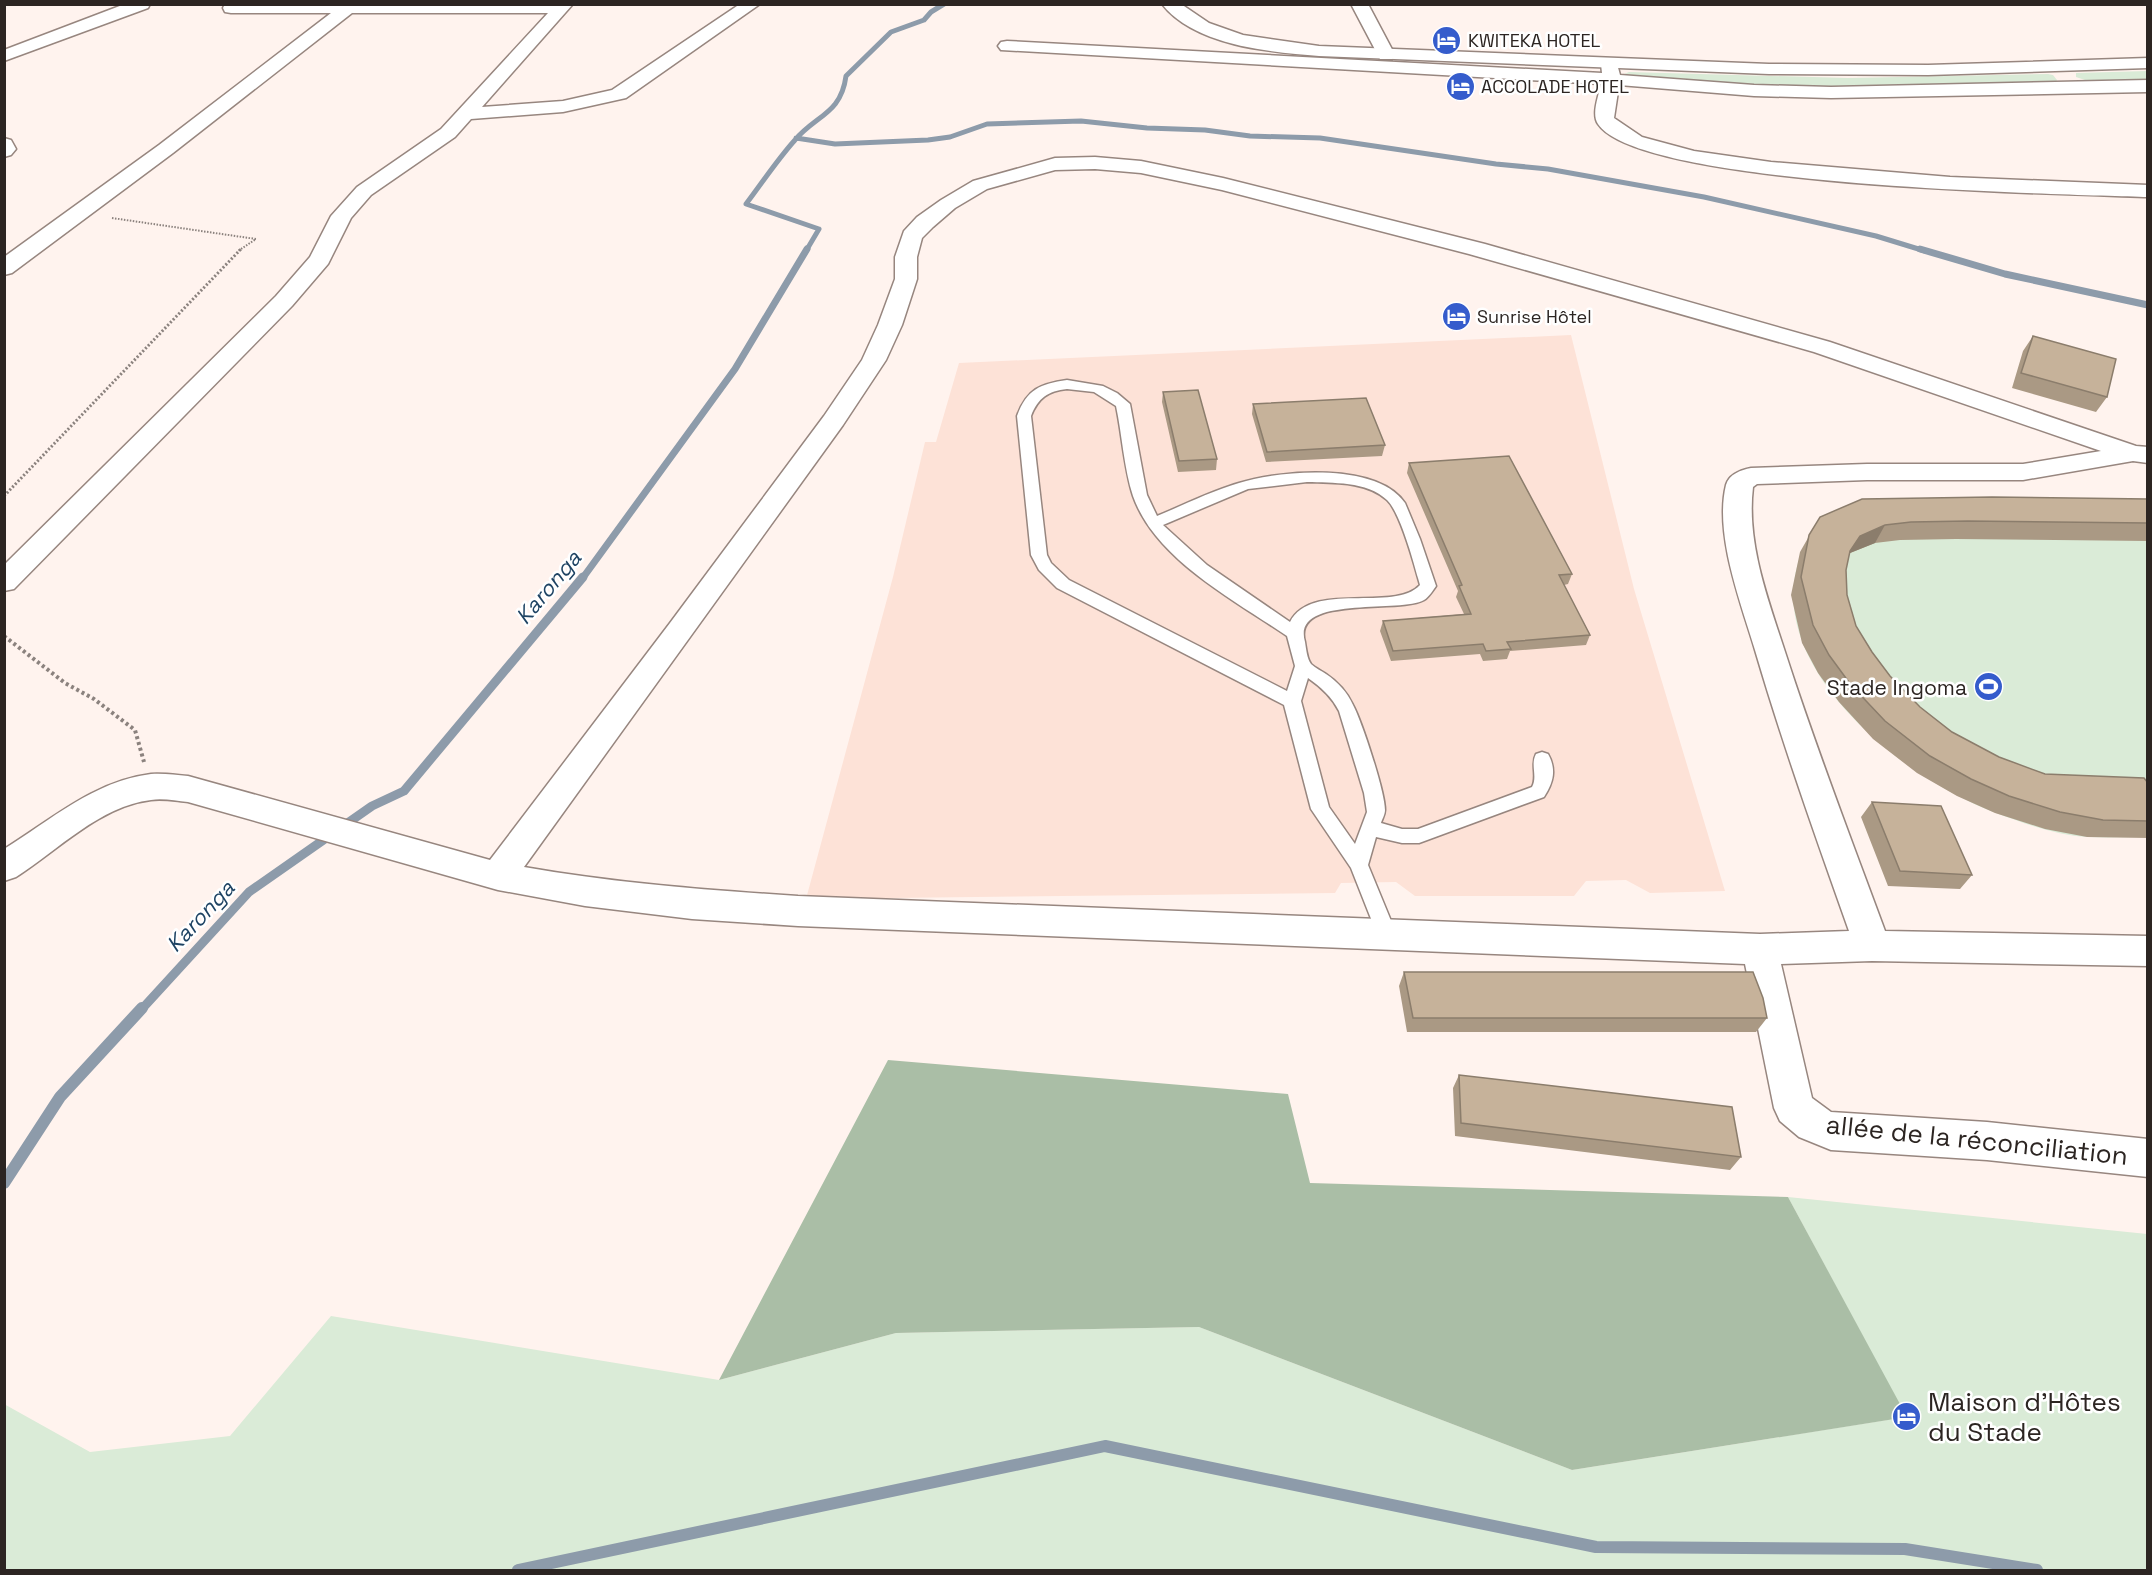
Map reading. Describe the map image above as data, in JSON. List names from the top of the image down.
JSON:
{
  "streets": {
    "street": ["allée de la réconciliation"]
  },
  "water": ["Karonga"],
  "places": {
    "hotel": [
      "KWITEKA HOTEL",
      "ACCOLADE HOTEL",
      "Sunrise Hôtel",
      "Maison d'Hôtes du Stade"
    ],
    "sports": ["Stade Ingoma"]
  }
}
